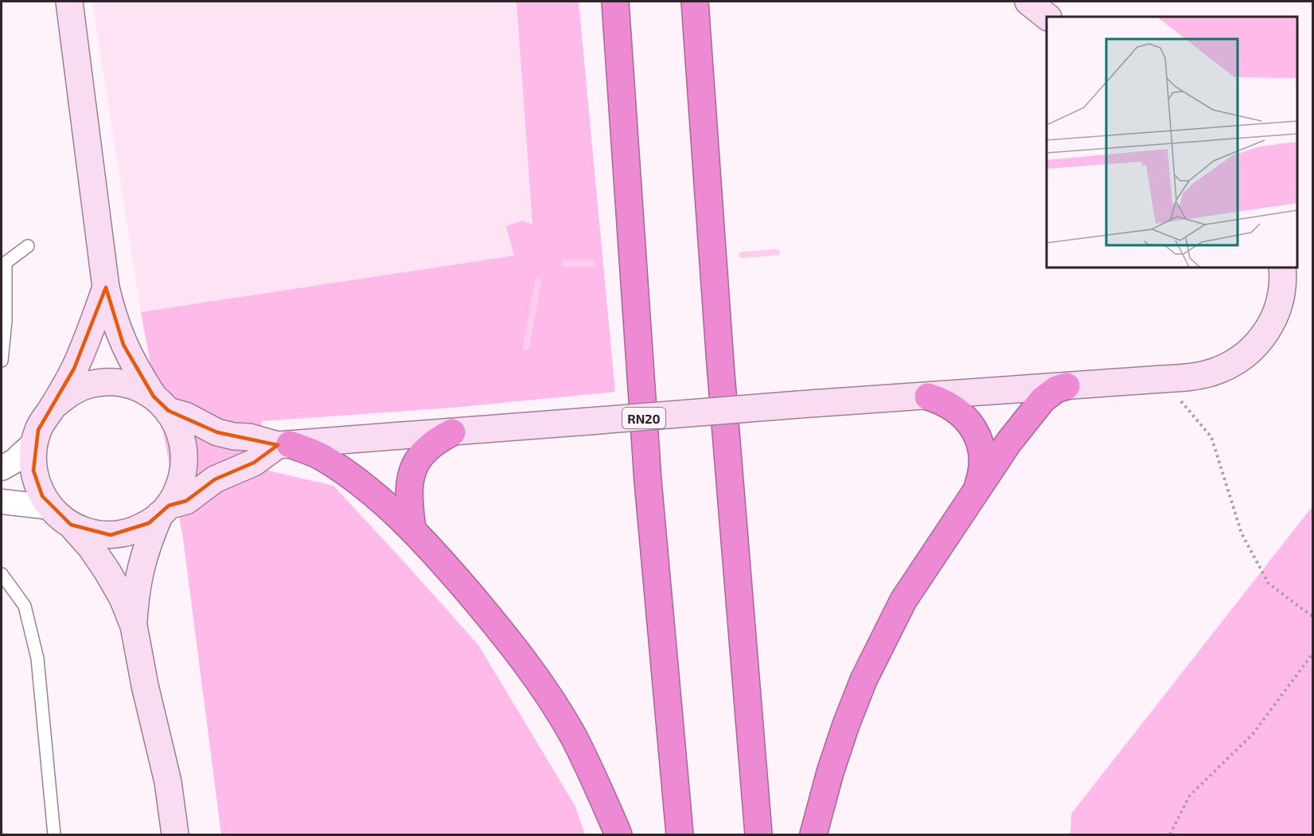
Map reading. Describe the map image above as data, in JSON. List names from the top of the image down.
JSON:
{
  "streets": {
    "highway": ["RN20"]
  }
}
